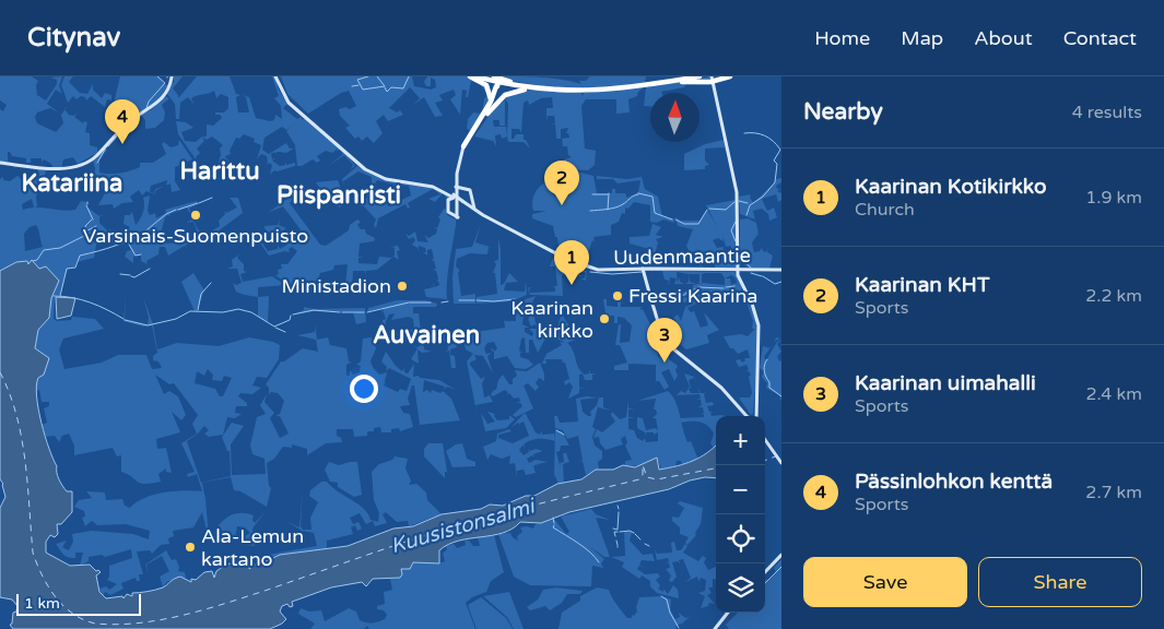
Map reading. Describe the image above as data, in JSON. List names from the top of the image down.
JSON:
{
  "streets": {
    "main road": ["Uudenmaantie"]
  },
  "districts": [
    "Harittu",
    "Katariina",
    "Piispanristi",
    "Auvainen"
  ],
  "water": ["Kuusistonsalmi"],
  "places": [
    "Varsinais-Suomenpuisto",
    "Ministadion",
    "Fressi Kaarina",
    "Kaarinan kirkko",
    "Ala-Lemun kartano"
  ],
  "scale_bar": "1 km",
  "north": "top",
  "page": {
    "header": "Citynav",
    "nav": [
      "Home",
      "Map",
      "About",
      "Contact"
    ],
    "heading": ["Nearby", "4 results"],
    "pins": [
      "4",
      "2",
      "1",
      "3"
    ],
    "list": [
      {
        "mark": "1",
        "name": "Kaarinan Kotikirkko",
        "note": "Church",
        "value": "1.9 km"
      },
      {
        "mark": "2",
        "name": "Kaarinan KHT",
        "note": "Sports",
        "value": "2.2 km"
      },
      {
        "mark": "3",
        "name": "Kaarinan uimahalli",
        "note": "Sports",
        "value": "2.4 km"
      },
      {
        "mark": "4",
        "name": "Pässinlohkon kenttä",
        "note": "Sports",
        "value": "2.7 km"
      }
    ],
    "map_buttons": ["+", "−"],
    "buttons": ["Save", "Share"],
    "scale": "1 km"
  }
}
